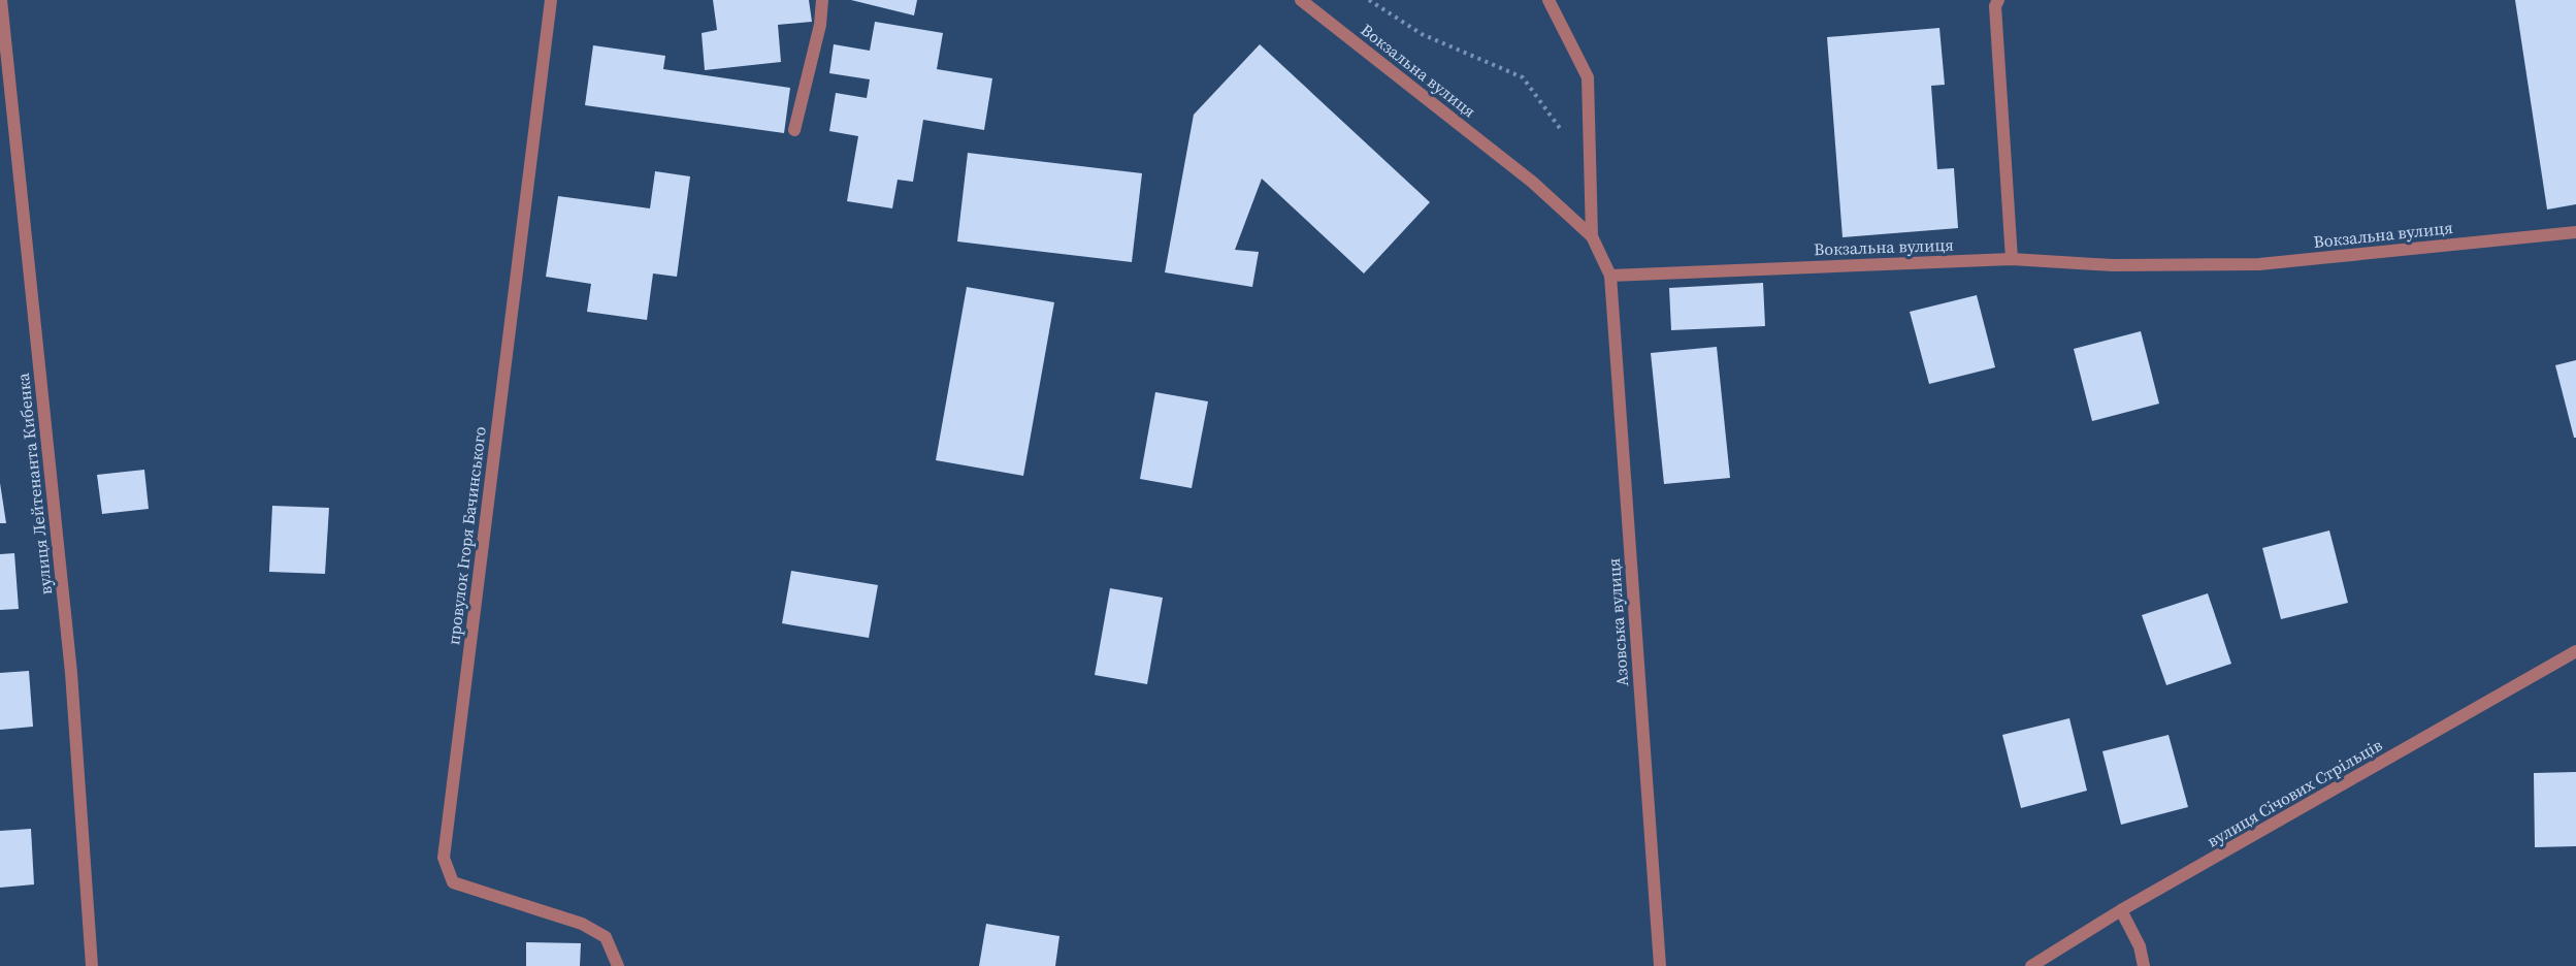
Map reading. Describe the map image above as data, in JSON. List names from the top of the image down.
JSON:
{
  "streets": {
    "street": [
      "Вокзальна вулиця",
      "вулиця Лейтенанта Кибенка",
      "провулок Ігоря Бачинського",
      "Азовська вулиця",
      "вулиця Січових Стрільців"
    ]
  },
  "crossings": [
    ["Вокзальна вулиця", "Азовська вулиця"]
  ]
}
